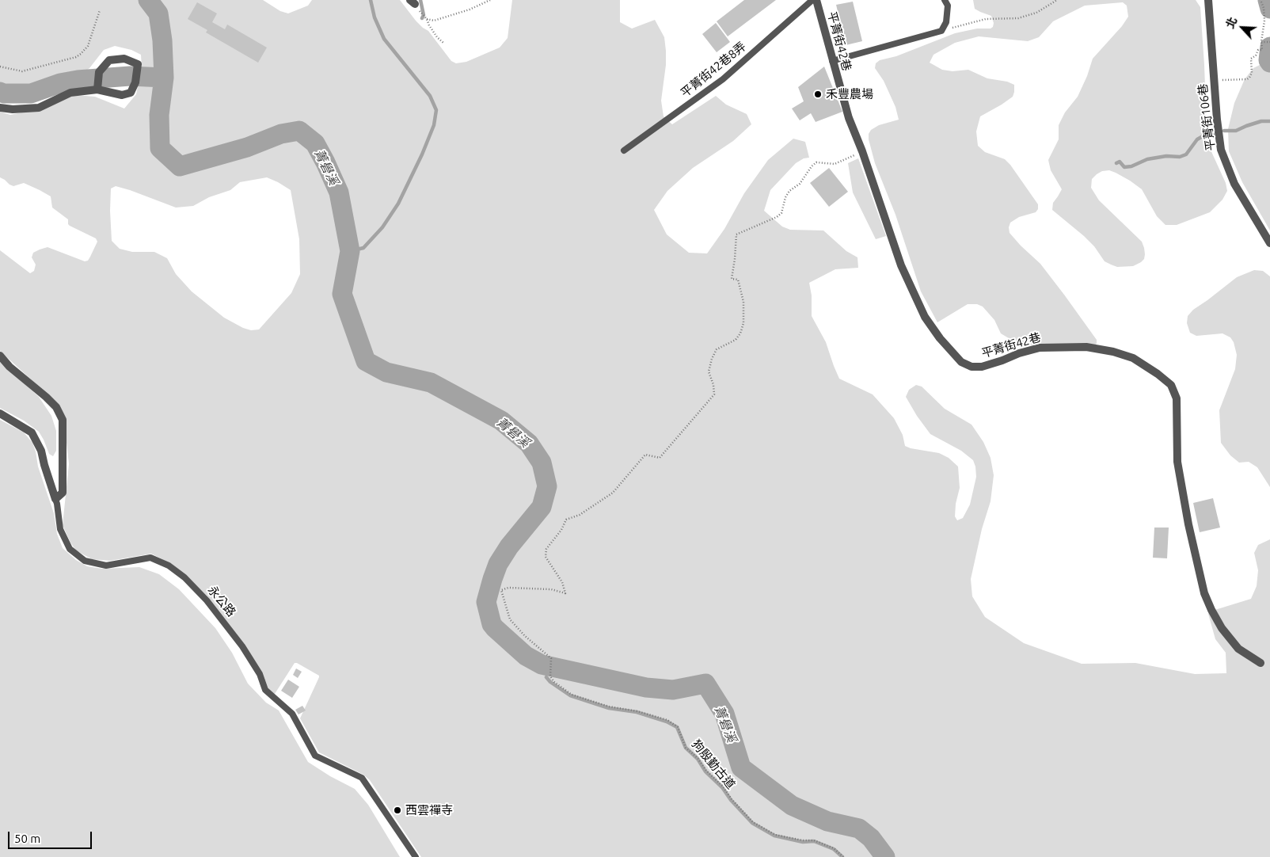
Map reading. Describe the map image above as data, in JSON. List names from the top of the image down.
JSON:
{
  "streets": {
    "street": ["平菁街42巷", "平菁街106巷", "永公路"],
    "lane": ["平菁街42巷8弄"],
    "path": ["狗殷勤古道"]
  },
  "crossings": [
    ["平菁街42巷", "狗殷勤古道"]
  ],
  "water": ["菁礐溪"],
  "places": ["禾豐農場", "西雲禪寺"],
  "scale_bar": "50 m",
  "north": "top left"
}
